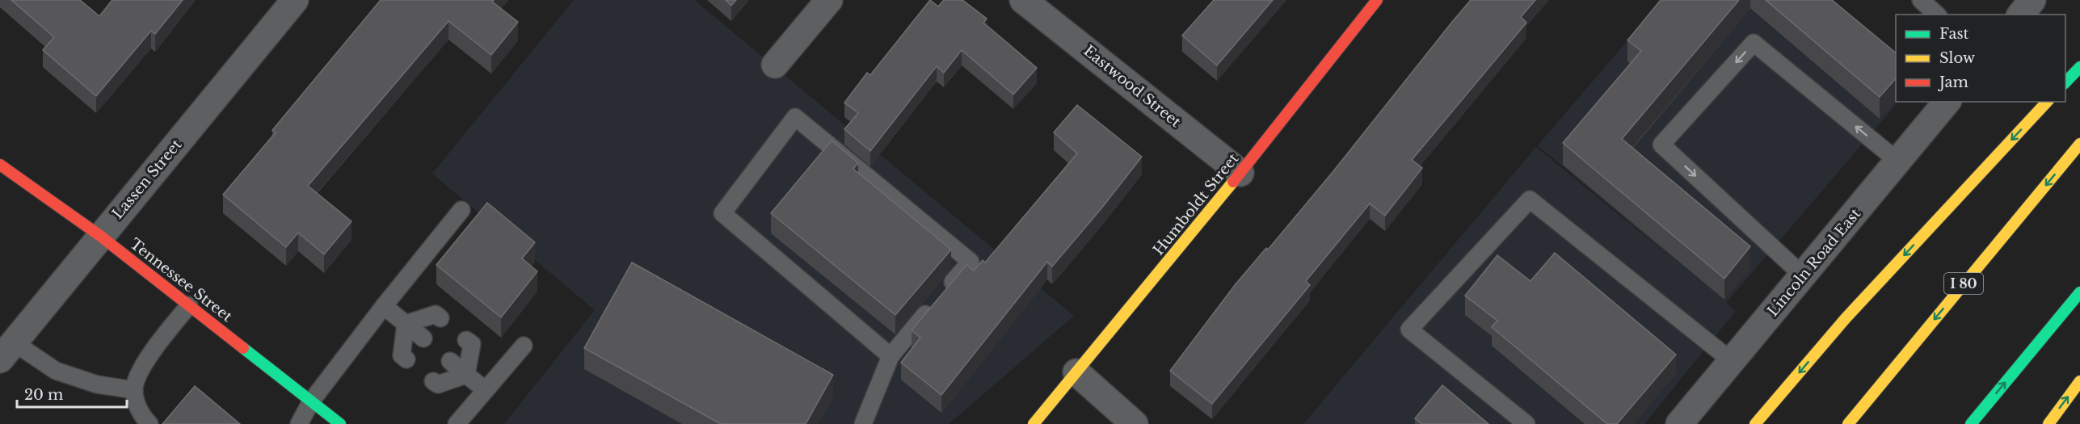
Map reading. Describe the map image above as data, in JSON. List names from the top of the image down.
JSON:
{
  "streets": {
    "main road": ["Humboldt Street", "Tennessee Street", "I 80"],
    "street": ["Eastwood Street", "Lassen Street", "Lincoln Road East"]
  },
  "crossings": [
    ["Eastwood Street", "Humboldt Street"],
    ["Lassen Street", "Tennessee Street"]
  ],
  "legend": ["Fast", "Slow", "Jam"],
  "scale_bar": "20 m"
}
